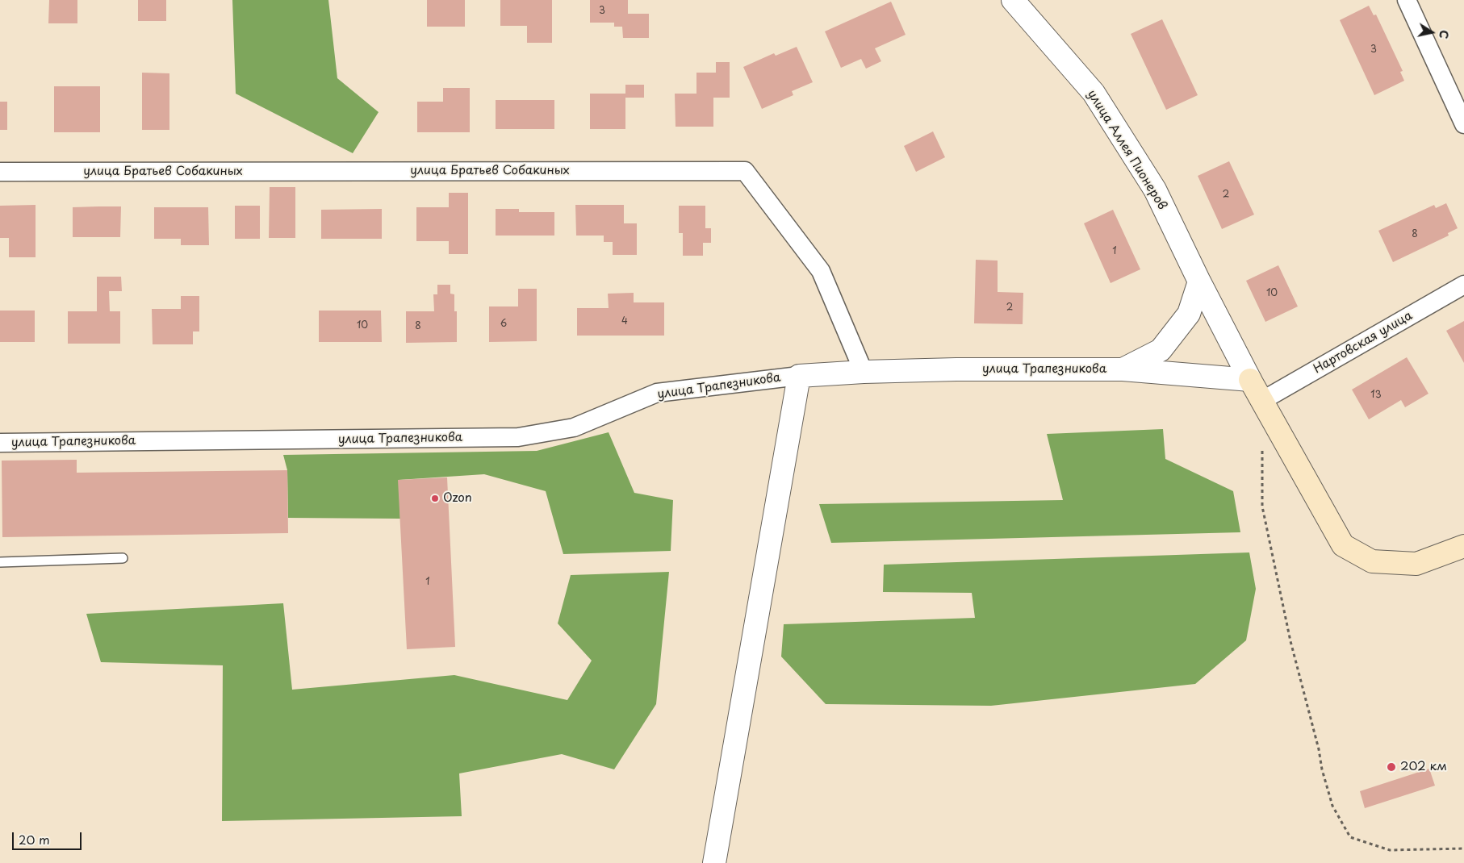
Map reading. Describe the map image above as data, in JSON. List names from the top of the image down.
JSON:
{
  "streets": {
    "street": [
      "улица Аллея Пионеров",
      "улица Братьев Собакиных",
      "Нартовская улица",
      "улица Трапезникова"
    ]
  },
  "crossings": [
    ["улица Аллея Пионеров", "улица Трапезникова"],
    ["улица Братьев Собакиных", "улица Трапезникова"]
  ],
  "places": ["Ozon", "202 км"],
  "house_numbers": [
    "3",
    "3",
    "2",
    "8",
    "1",
    "10",
    "2",
    "4",
    "6",
    "10",
    "8",
    "13",
    "1"
  ],
  "scale_bar": "20 m",
  "north": "right"
}
